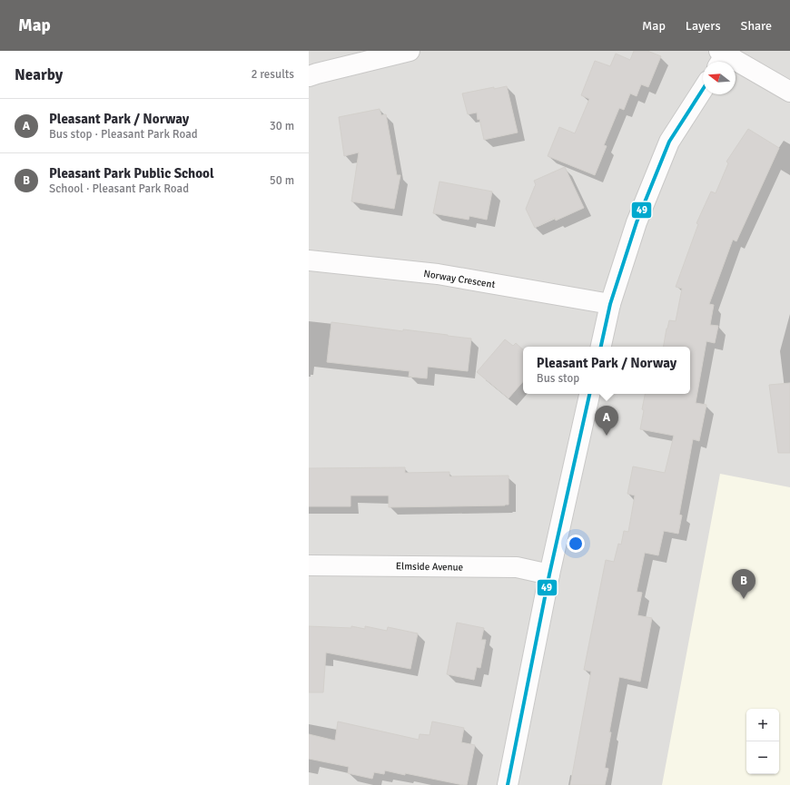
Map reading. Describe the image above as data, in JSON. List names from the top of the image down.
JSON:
{
  "streets": {
    "street": ["Norway Crescent", "Elmside Avenue"]
  },
  "lines": ["transit line 49"],
  "north": "left",
  "page": {
    "header": "Map",
    "nav": ["Map", "Layers", "Share"],
    "heading": ["Nearby", "2 results"],
    "list": [
      {
        "mark": "A",
        "name": "Pleasant Park / Norway",
        "note": "Bus stop · Pleasant Park Road",
        "value": "30 m"
      },
      {
        "mark": "B",
        "name": "Pleasant Park Public School",
        "note": "School · Pleasant Park Road",
        "value": "50 m"
      }
    ],
    "popup": ["Pleasant Park / Norway", "Bus stop"],
    "pins": ["A", "B"],
    "map_buttons": ["+", "−"]
  }
}
